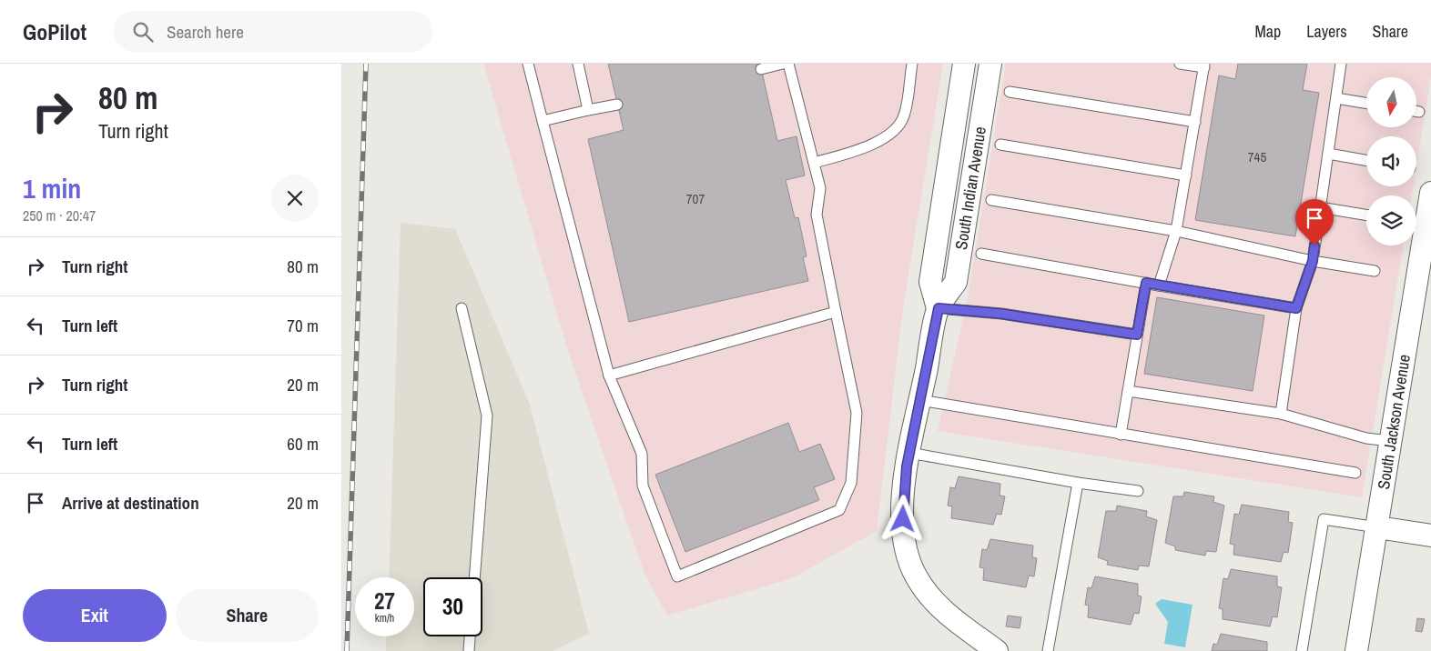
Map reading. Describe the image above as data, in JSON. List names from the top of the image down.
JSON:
{
  "streets": {
    "street": ["South Indian Avenue", "South Jackson Avenue"]
  },
  "house_numbers": ["745", "707"],
  "north": "bottom",
  "page": {
    "header": "GoPilot",
    "search": "Search here",
    "nav": ["Map", "Layers", "Share"],
    "turn": ["80 m", "Turn right"],
    "heading": ["1 min", "250 m · 20:47"],
    "list": [
      {
        "name": "Turn right",
        "value": "80 m"
      },
      {
        "name": "Turn left",
        "value": "70 m"
      },
      {
        "name": "Turn right",
        "value": "20 m"
      },
      {
        "name": "Turn left",
        "value": "60 m"
      },
      {
        "name": "Arrive at destination",
        "value": "20 m"
      }
    ],
    "speed": "27 km/h",
    "limit": "30",
    "buttons": ["Exit", "Share"]
  }
}
